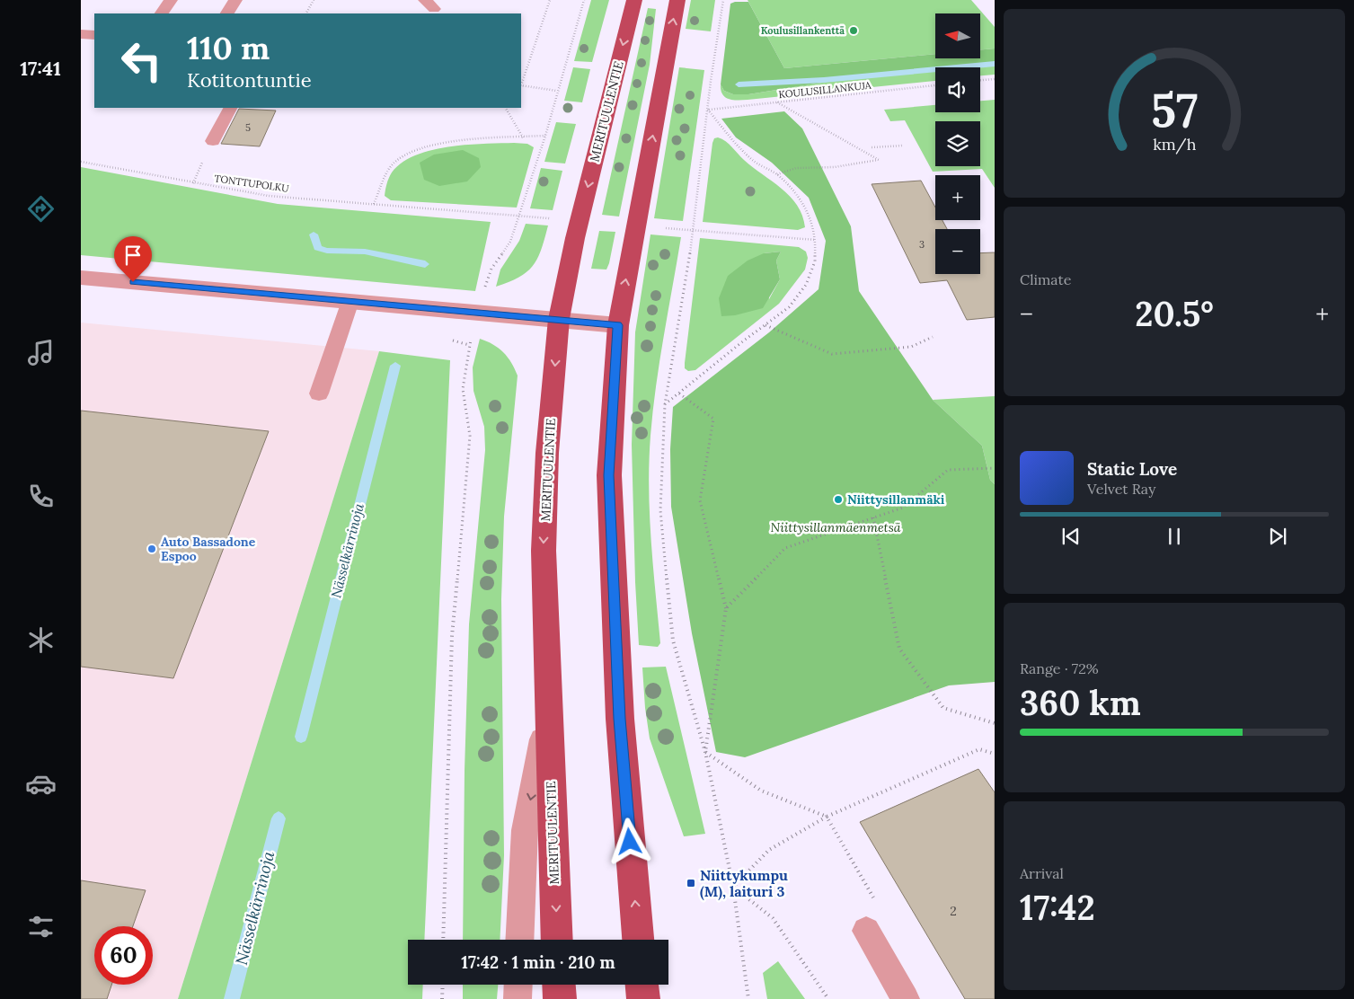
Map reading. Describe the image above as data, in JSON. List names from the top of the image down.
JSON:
{
  "streets": {
    "main road": ["MERITUULENTIE"],
    "path": ["KOULUSILLANKUJA", "TONTTUPOLKU"]
  },
  "water": ["Nässelkärrinoja"],
  "parks": ["Niittysillanmäenmetsä"],
  "places": {
    "other": ["Koulusillankenttä", "Niittysillanmäki", "Auto Bassadone Espoo"],
    "transit": ["Niittykumpu (M), laituri 3"]
  },
  "house_numbers": ["5", "3", "2"],
  "north": "left",
  "page": {
    "tabs": "17:41",
    "map_buttons": ["+", "−"],
    "turn": ["110 m", "Kotitontuntie"],
    "tile": [
      "Climate",
      ["Range · 72%", "360 km"],
      ["Arrival", "17:42"]
    ],
    "heat": ["−", "20.5°", "+"],
    "song": ["Static Love", "Velvet Ray"],
    "limit": "60",
    "trip": "17:42 · 1 min · 210 m",
    "gauge": ["57", "km/h"]
  }
}
